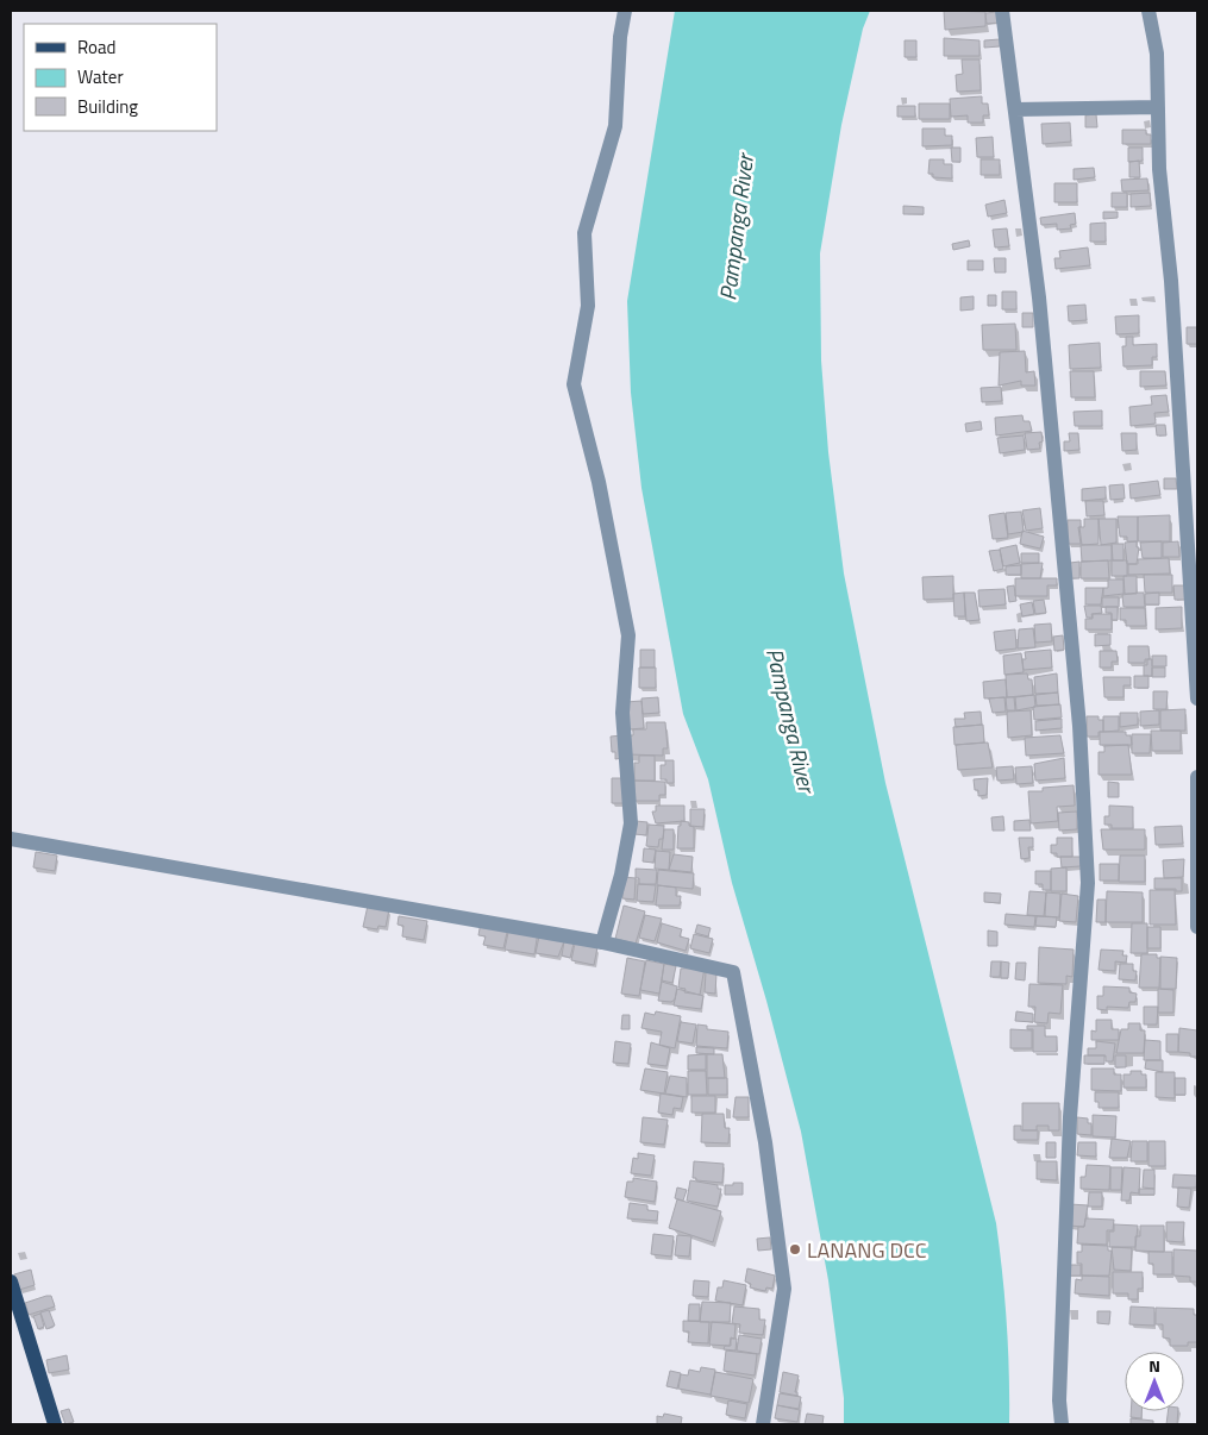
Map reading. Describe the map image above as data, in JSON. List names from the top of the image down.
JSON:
{
  "water": ["Pampanga River"],
  "places": ["LANANG DCC"],
  "legend": ["Road", "Water", "Building"],
  "north": "top"
}
